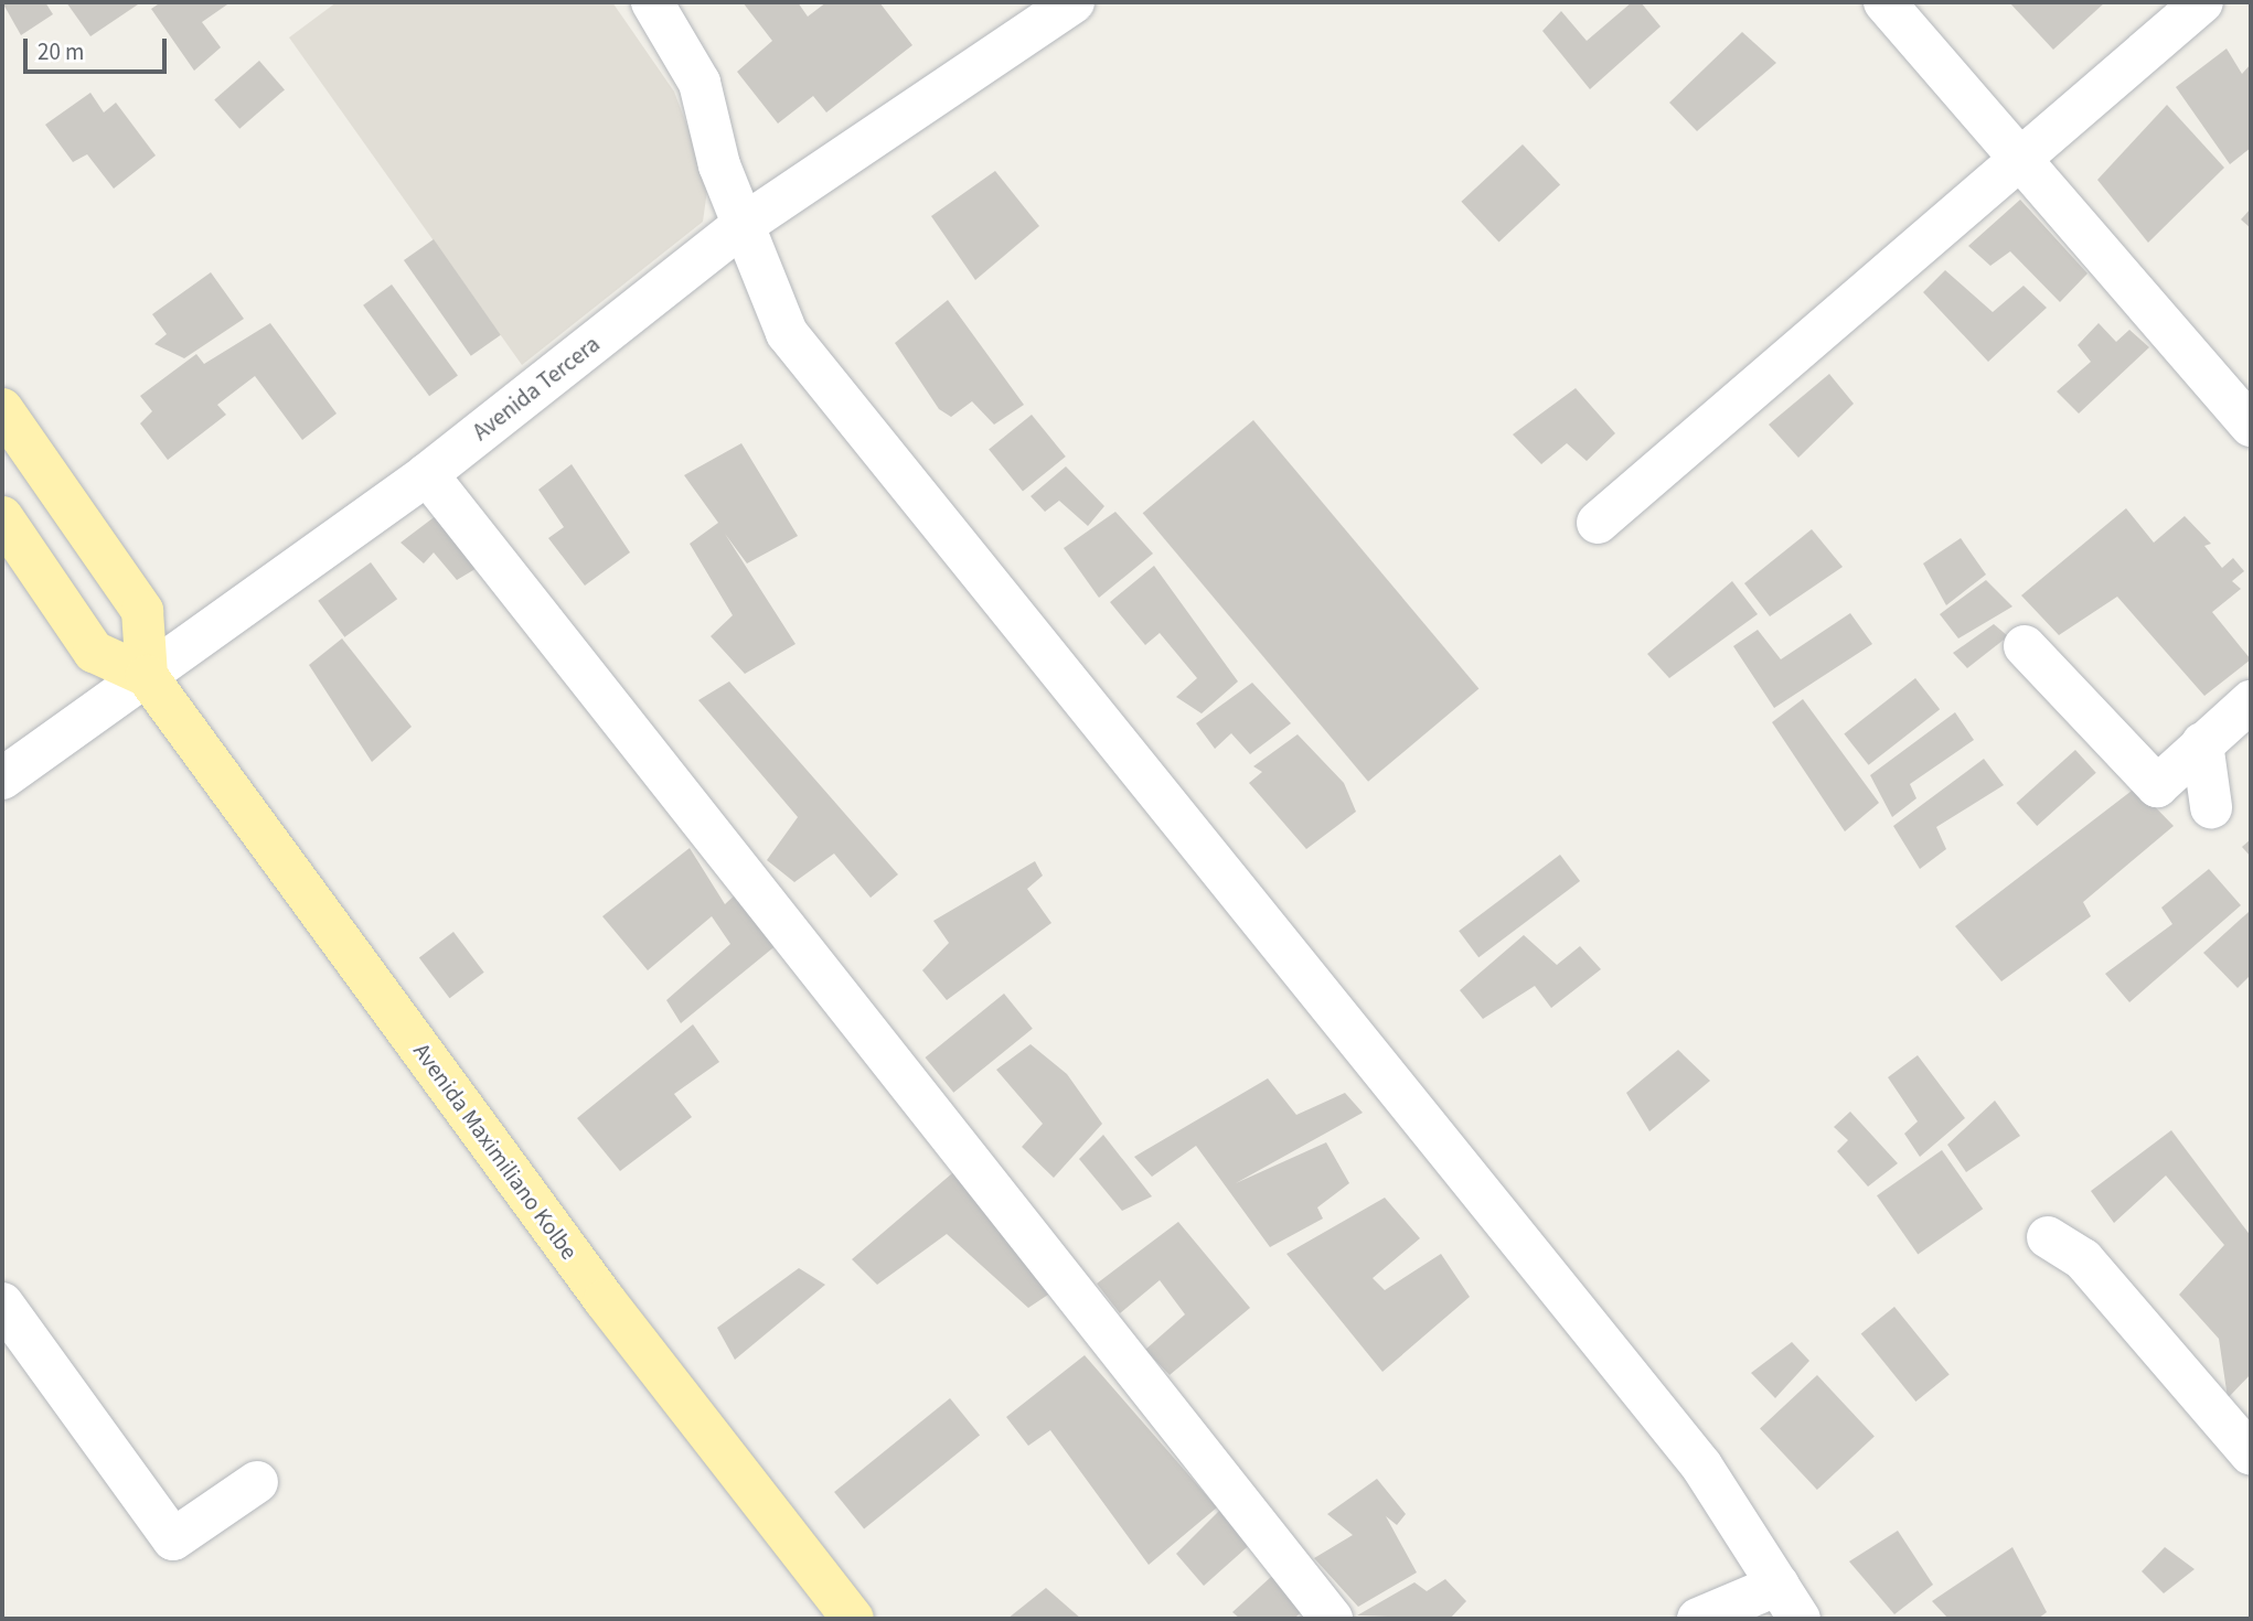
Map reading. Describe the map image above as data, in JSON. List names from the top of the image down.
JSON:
{
  "streets": {
    "main road": ["Avenida Maximiliano Kolbe"],
    "street": ["Avenida Tercera"]
  },
  "crossings": [
    ["Avenida Tercera", "Avenida Maximiliano Kolbe"]
  ],
  "scale_bar": "20 m"
}
